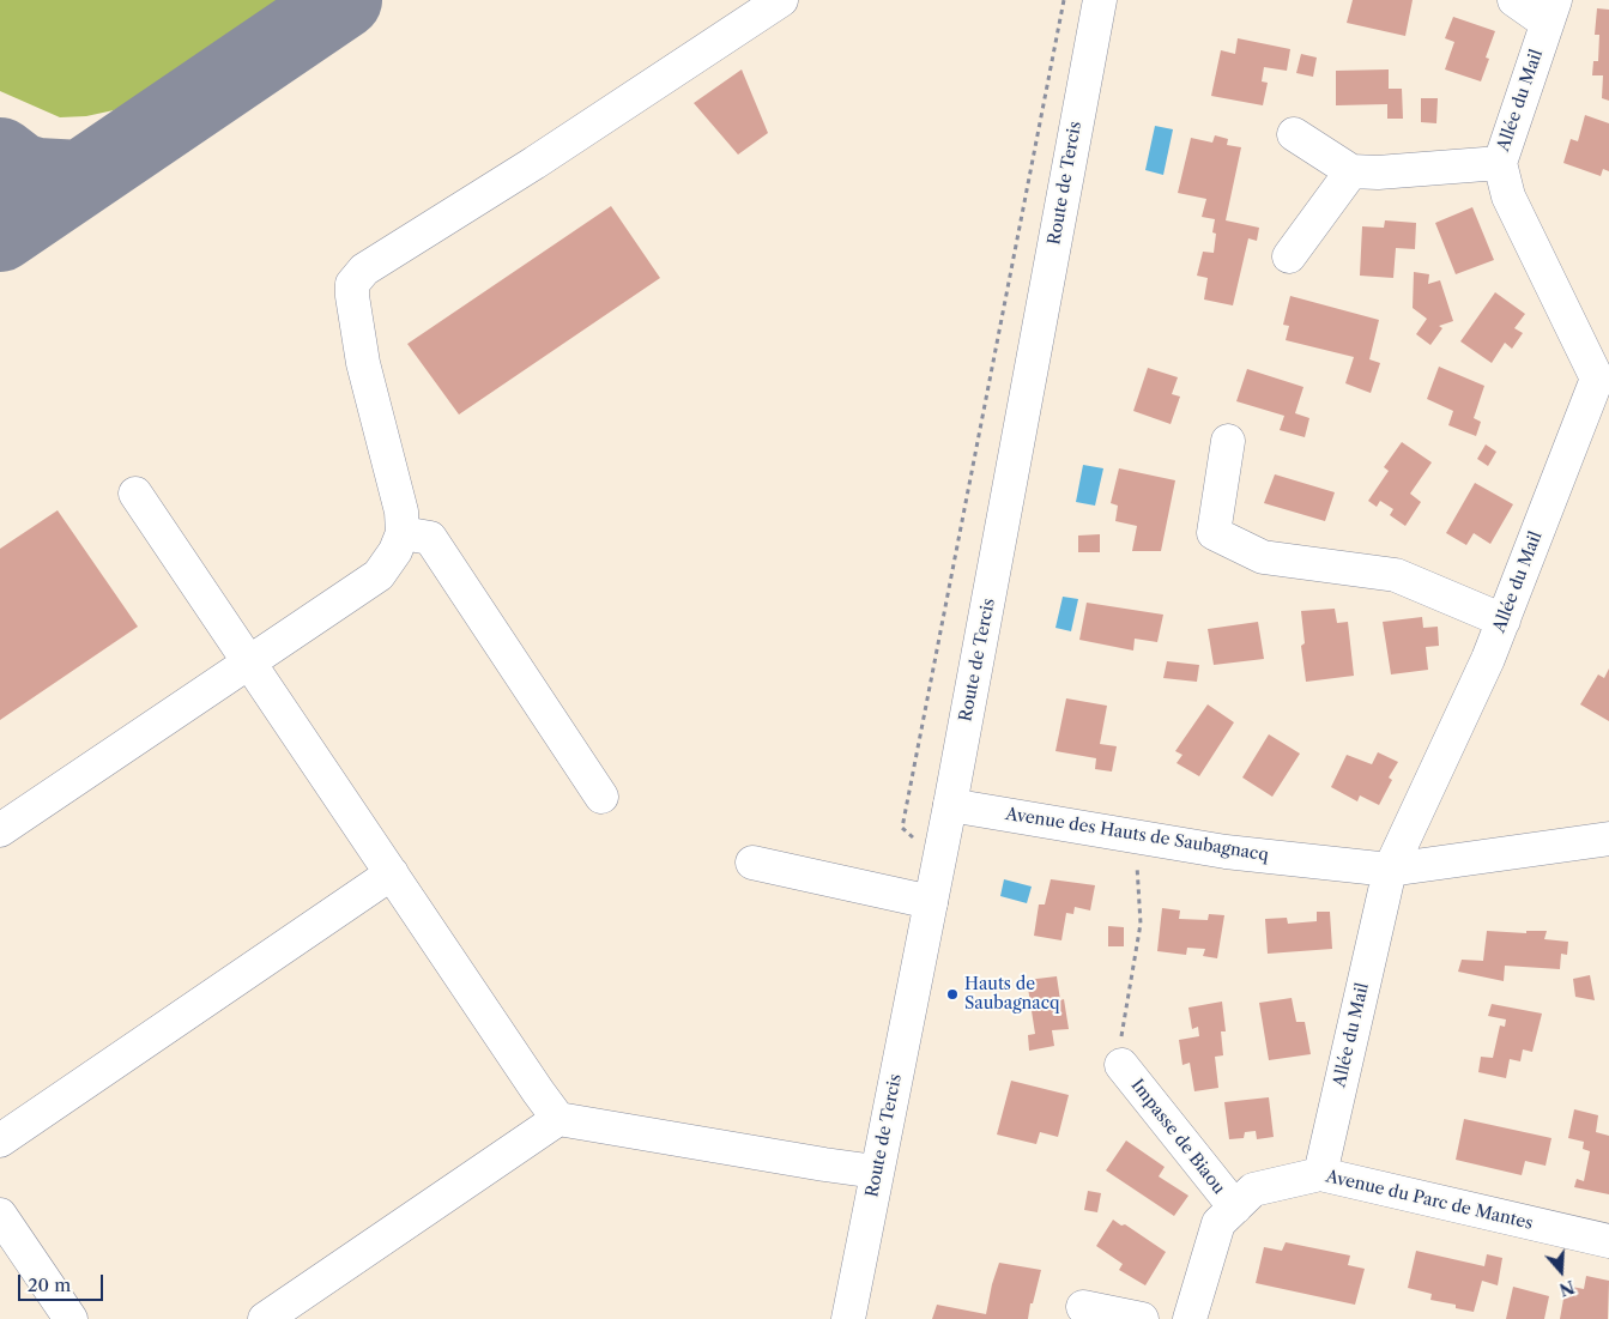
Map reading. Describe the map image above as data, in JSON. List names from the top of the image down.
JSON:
{
  "streets": {
    "street": [
      "Allée du Mail",
      "Route de Tercis",
      "Avenue des Hauts de Saubagnacq",
      "Impasse de Biaou",
      "Avenue du Parc de Mantes"
    ]
  },
  "crossings": [
    ["Allée du Mail", "Avenue des Hauts de Saubagnacq"],
    ["Allée du Mail", "Avenue du Parc de Mantes"],
    ["Route de Tercis", "Avenue des Hauts de Saubagnacq"],
    ["Impasse de Biaou", "Avenue du Parc de Mantes"]
  ],
  "places": ["Hauts de Saubagnacq"],
  "scale_bar": "20 m",
  "north": "bottom"
}
